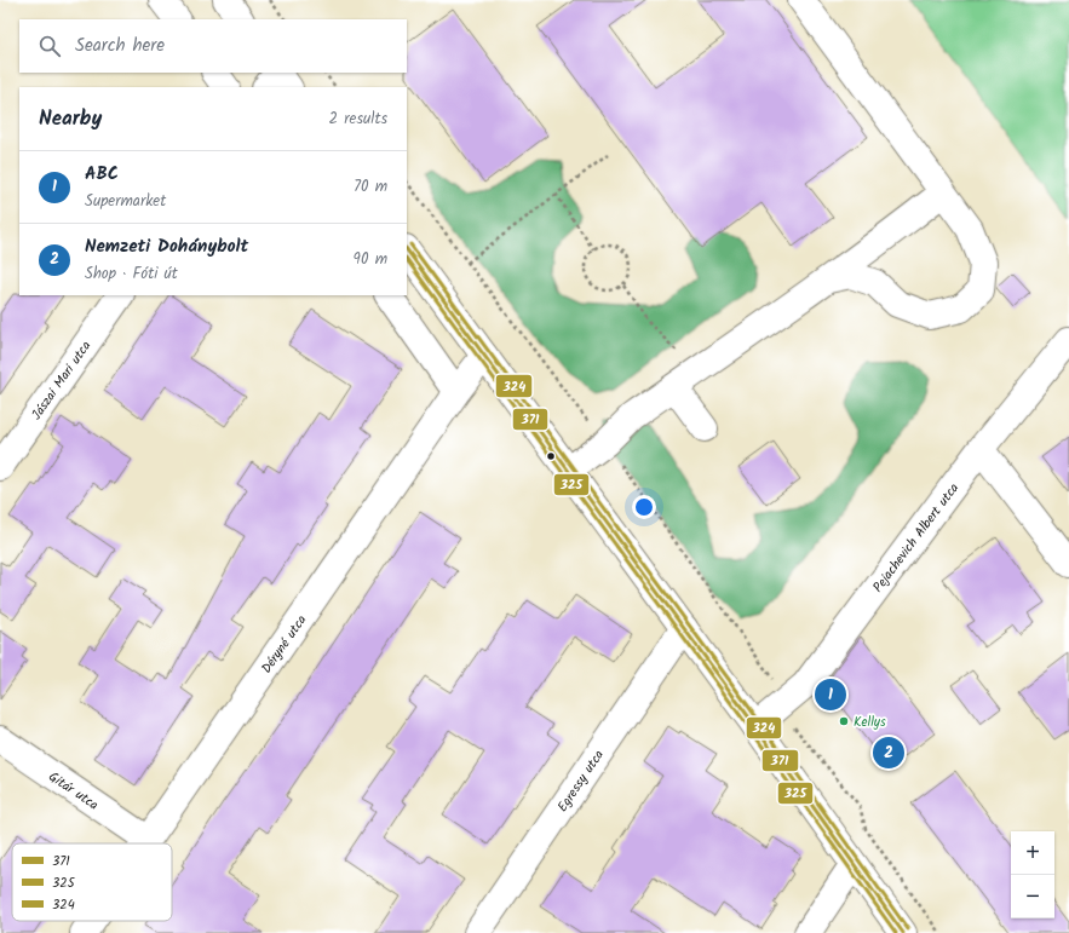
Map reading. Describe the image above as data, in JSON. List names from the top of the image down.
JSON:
{
  "streets": {
    "street": [
      "Jászai Mari utca",
      "Pejachevich Albert utca",
      "Déryné utca",
      "Egressy utca",
      "Gitár utca"
    ]
  },
  "crossings": [
    ["Déryné utca", "Gitár utca"]
  ],
  "places": ["Kellys"],
  "lines": ["transit line 324", "transit line 371", "transit line 325"],
  "legend": ["371", "325", "324"],
  "page": {
    "search": "Search here",
    "heading": ["Nearby", "2 results"],
    "list": [
      {
        "mark": "1",
        "name": "ABC",
        "note": "Supermarket",
        "value": "70 m"
      },
      {
        "mark": "2",
        "name": "Nemzeti Dohánybolt",
        "note": "Shop · Fóti út",
        "value": "90 m"
      }
    ],
    "pins": ["1", "2"],
    "map_buttons": ["+", "−"]
  }
}
